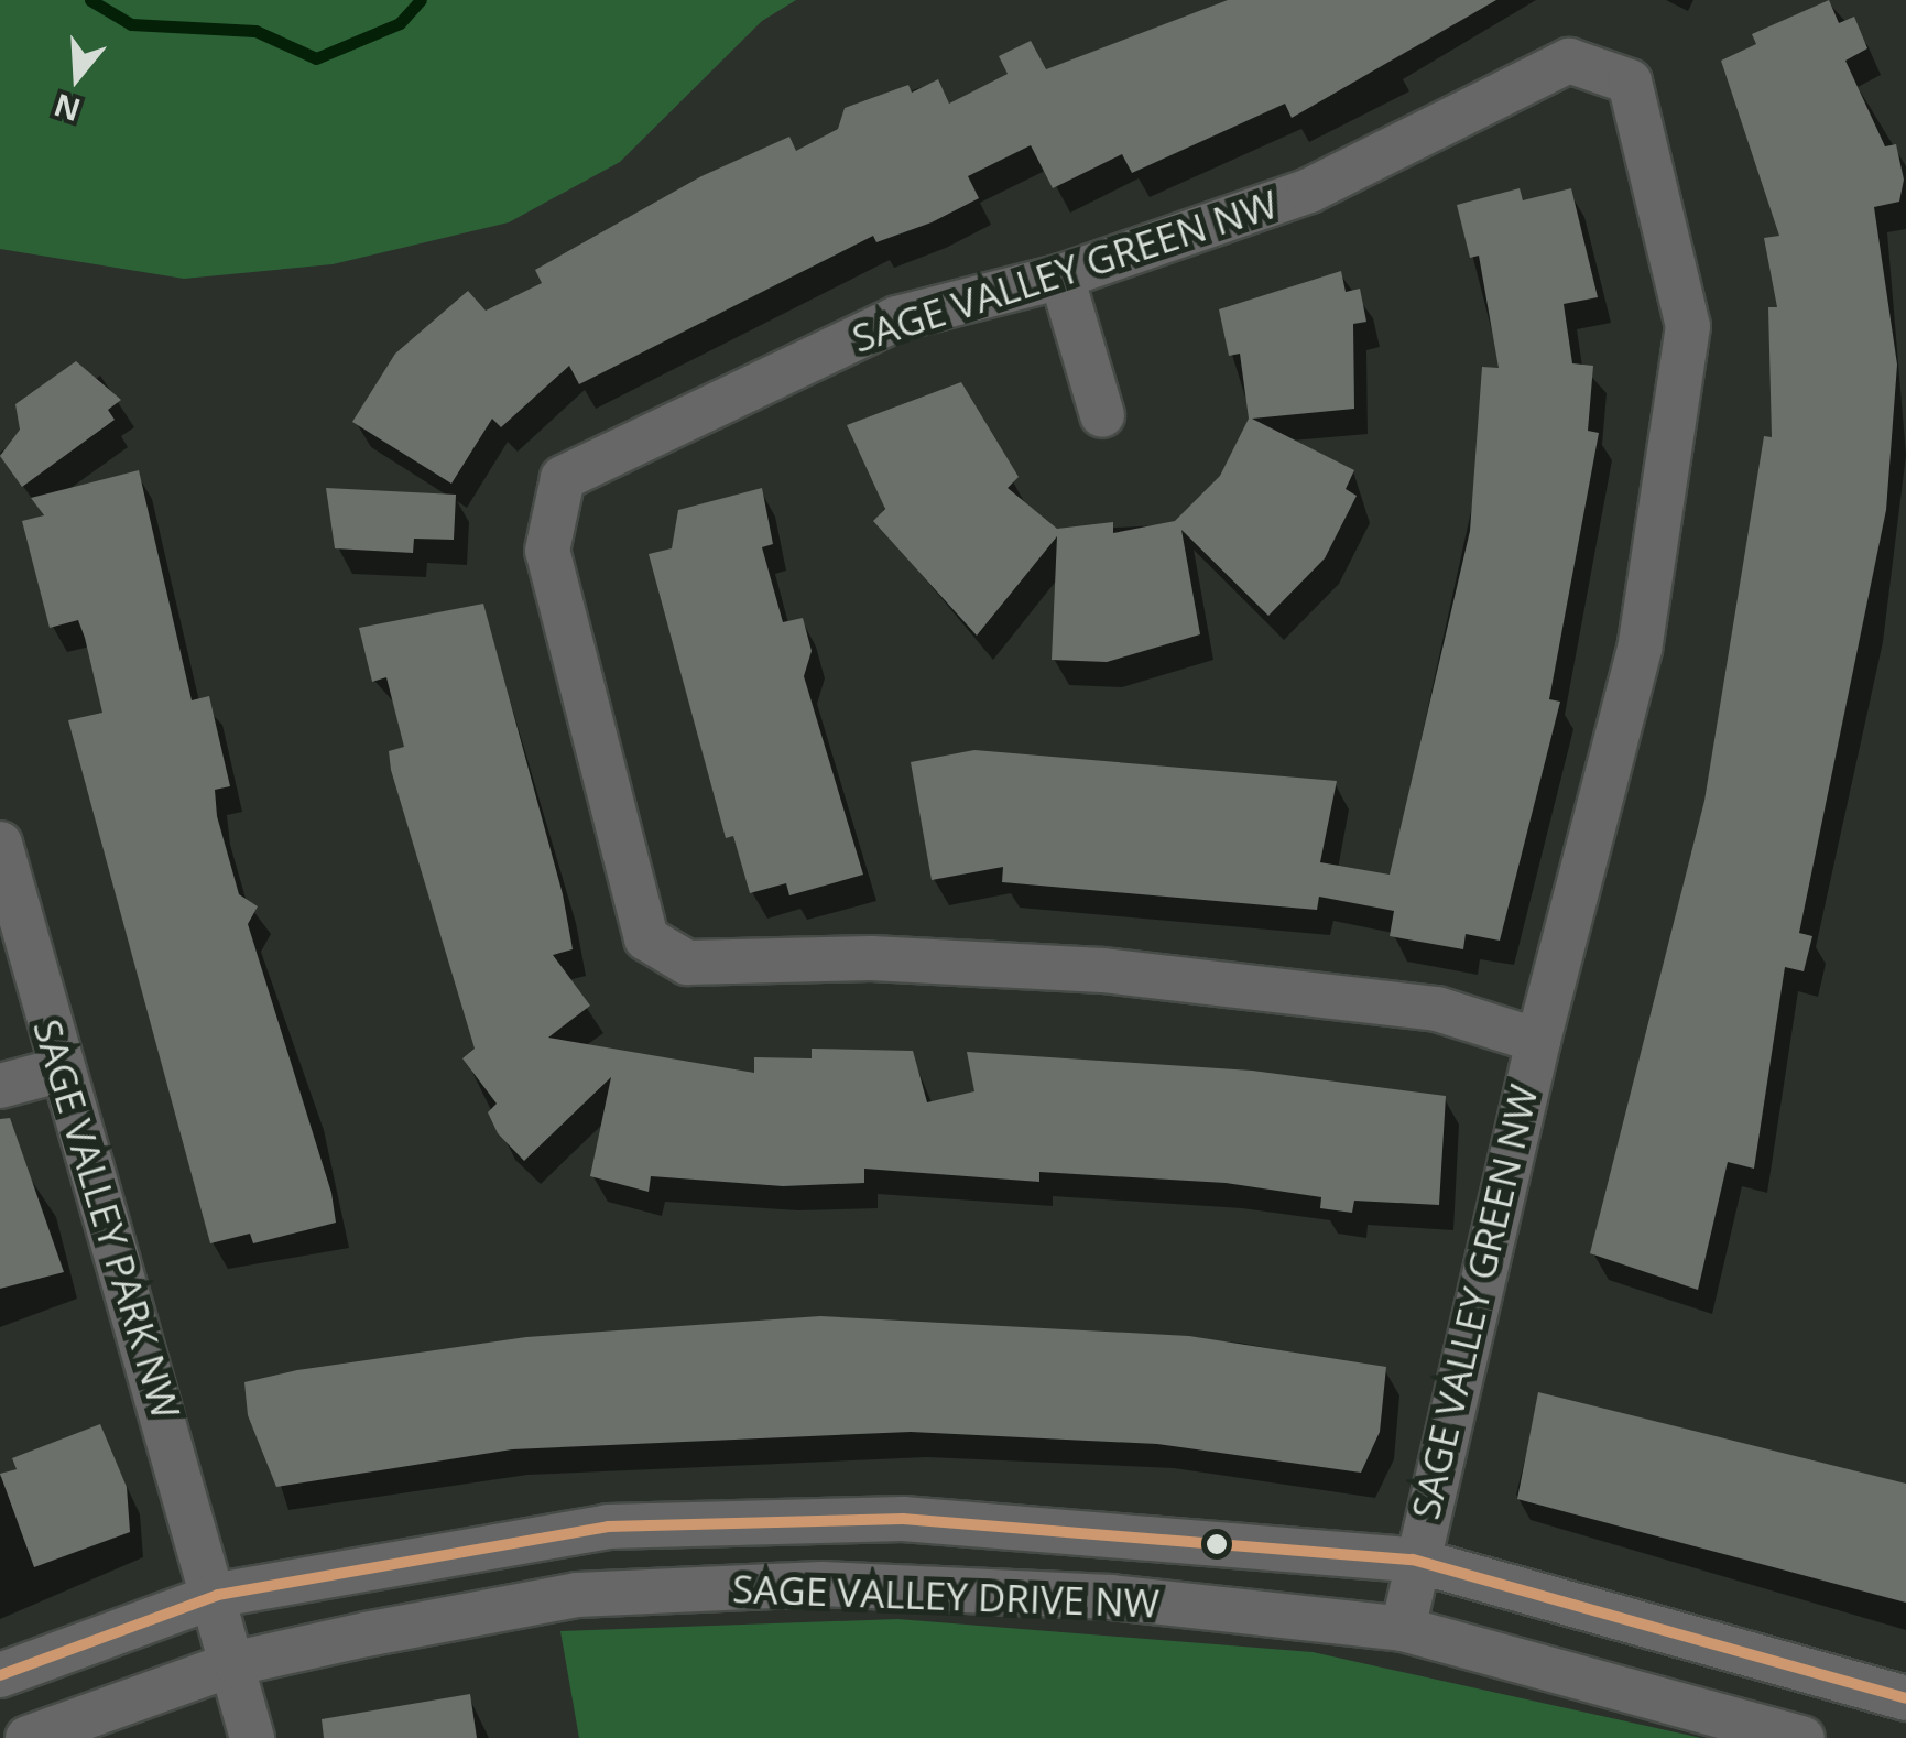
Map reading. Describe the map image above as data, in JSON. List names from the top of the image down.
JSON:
{
  "streets": {
    "street": ["SAGE VALLEY GREEN NW", "SAGE VALLEY PARK NW", "SAGE VALLEY DRIVE NW"]
  },
  "crossings": [
    ["SAGE VALLEY GREEN NW", "SAGE VALLEY DRIVE NW"],
    ["SAGE VALLEY PARK NW", "SAGE VALLEY DRIVE NW"]
  ],
  "north": "bottom"
}
